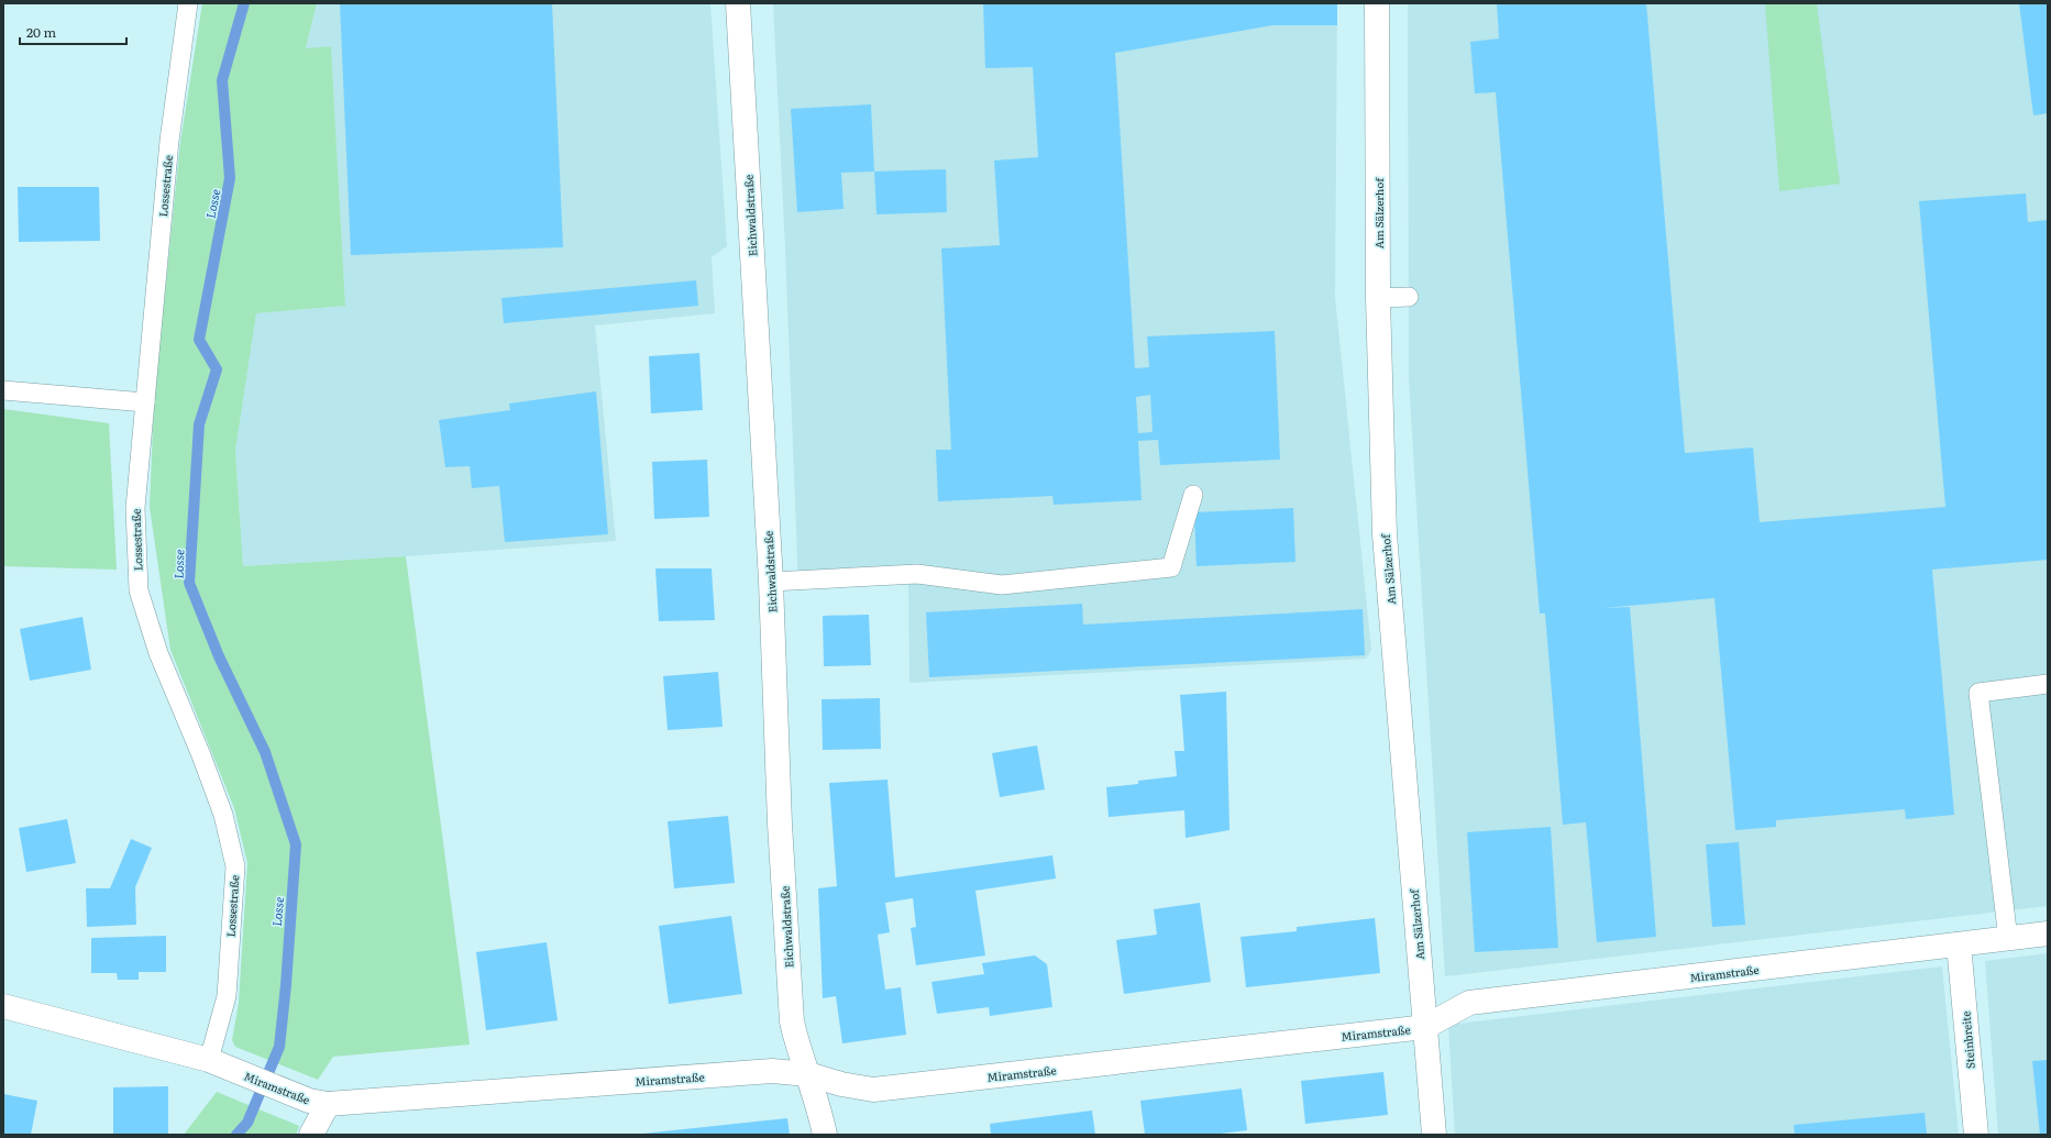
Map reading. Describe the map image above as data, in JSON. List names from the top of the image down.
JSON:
{
  "streets": {
    "street": [
      "Am Sälzerhof",
      "Eichwaldstraße",
      "Miramstraße",
      "Steinbreite"
    ],
    "lane": ["Lossestraße"]
  },
  "crossings": [
    ["Lossestraße", "Miramstraße"],
    ["Am Sälzerhof", "Miramstraße"],
    ["Eichwaldstraße", "Miramstraße"],
    ["Miramstraße", "Steinbreite"]
  ],
  "water": ["Losse"],
  "scale_bar": "20 m"
}
